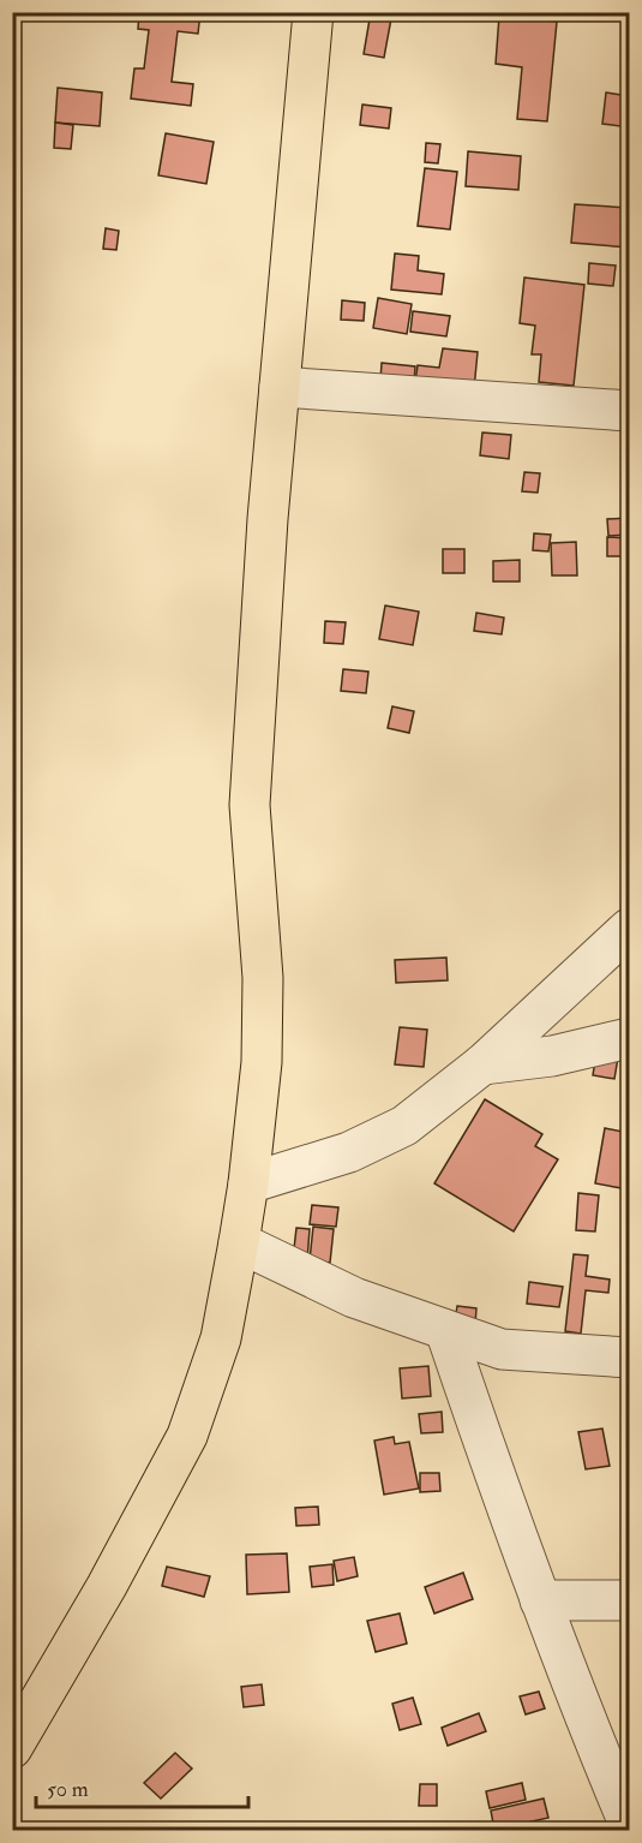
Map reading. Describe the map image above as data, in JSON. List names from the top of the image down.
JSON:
{
  "scale_bar": "50 m"
}
